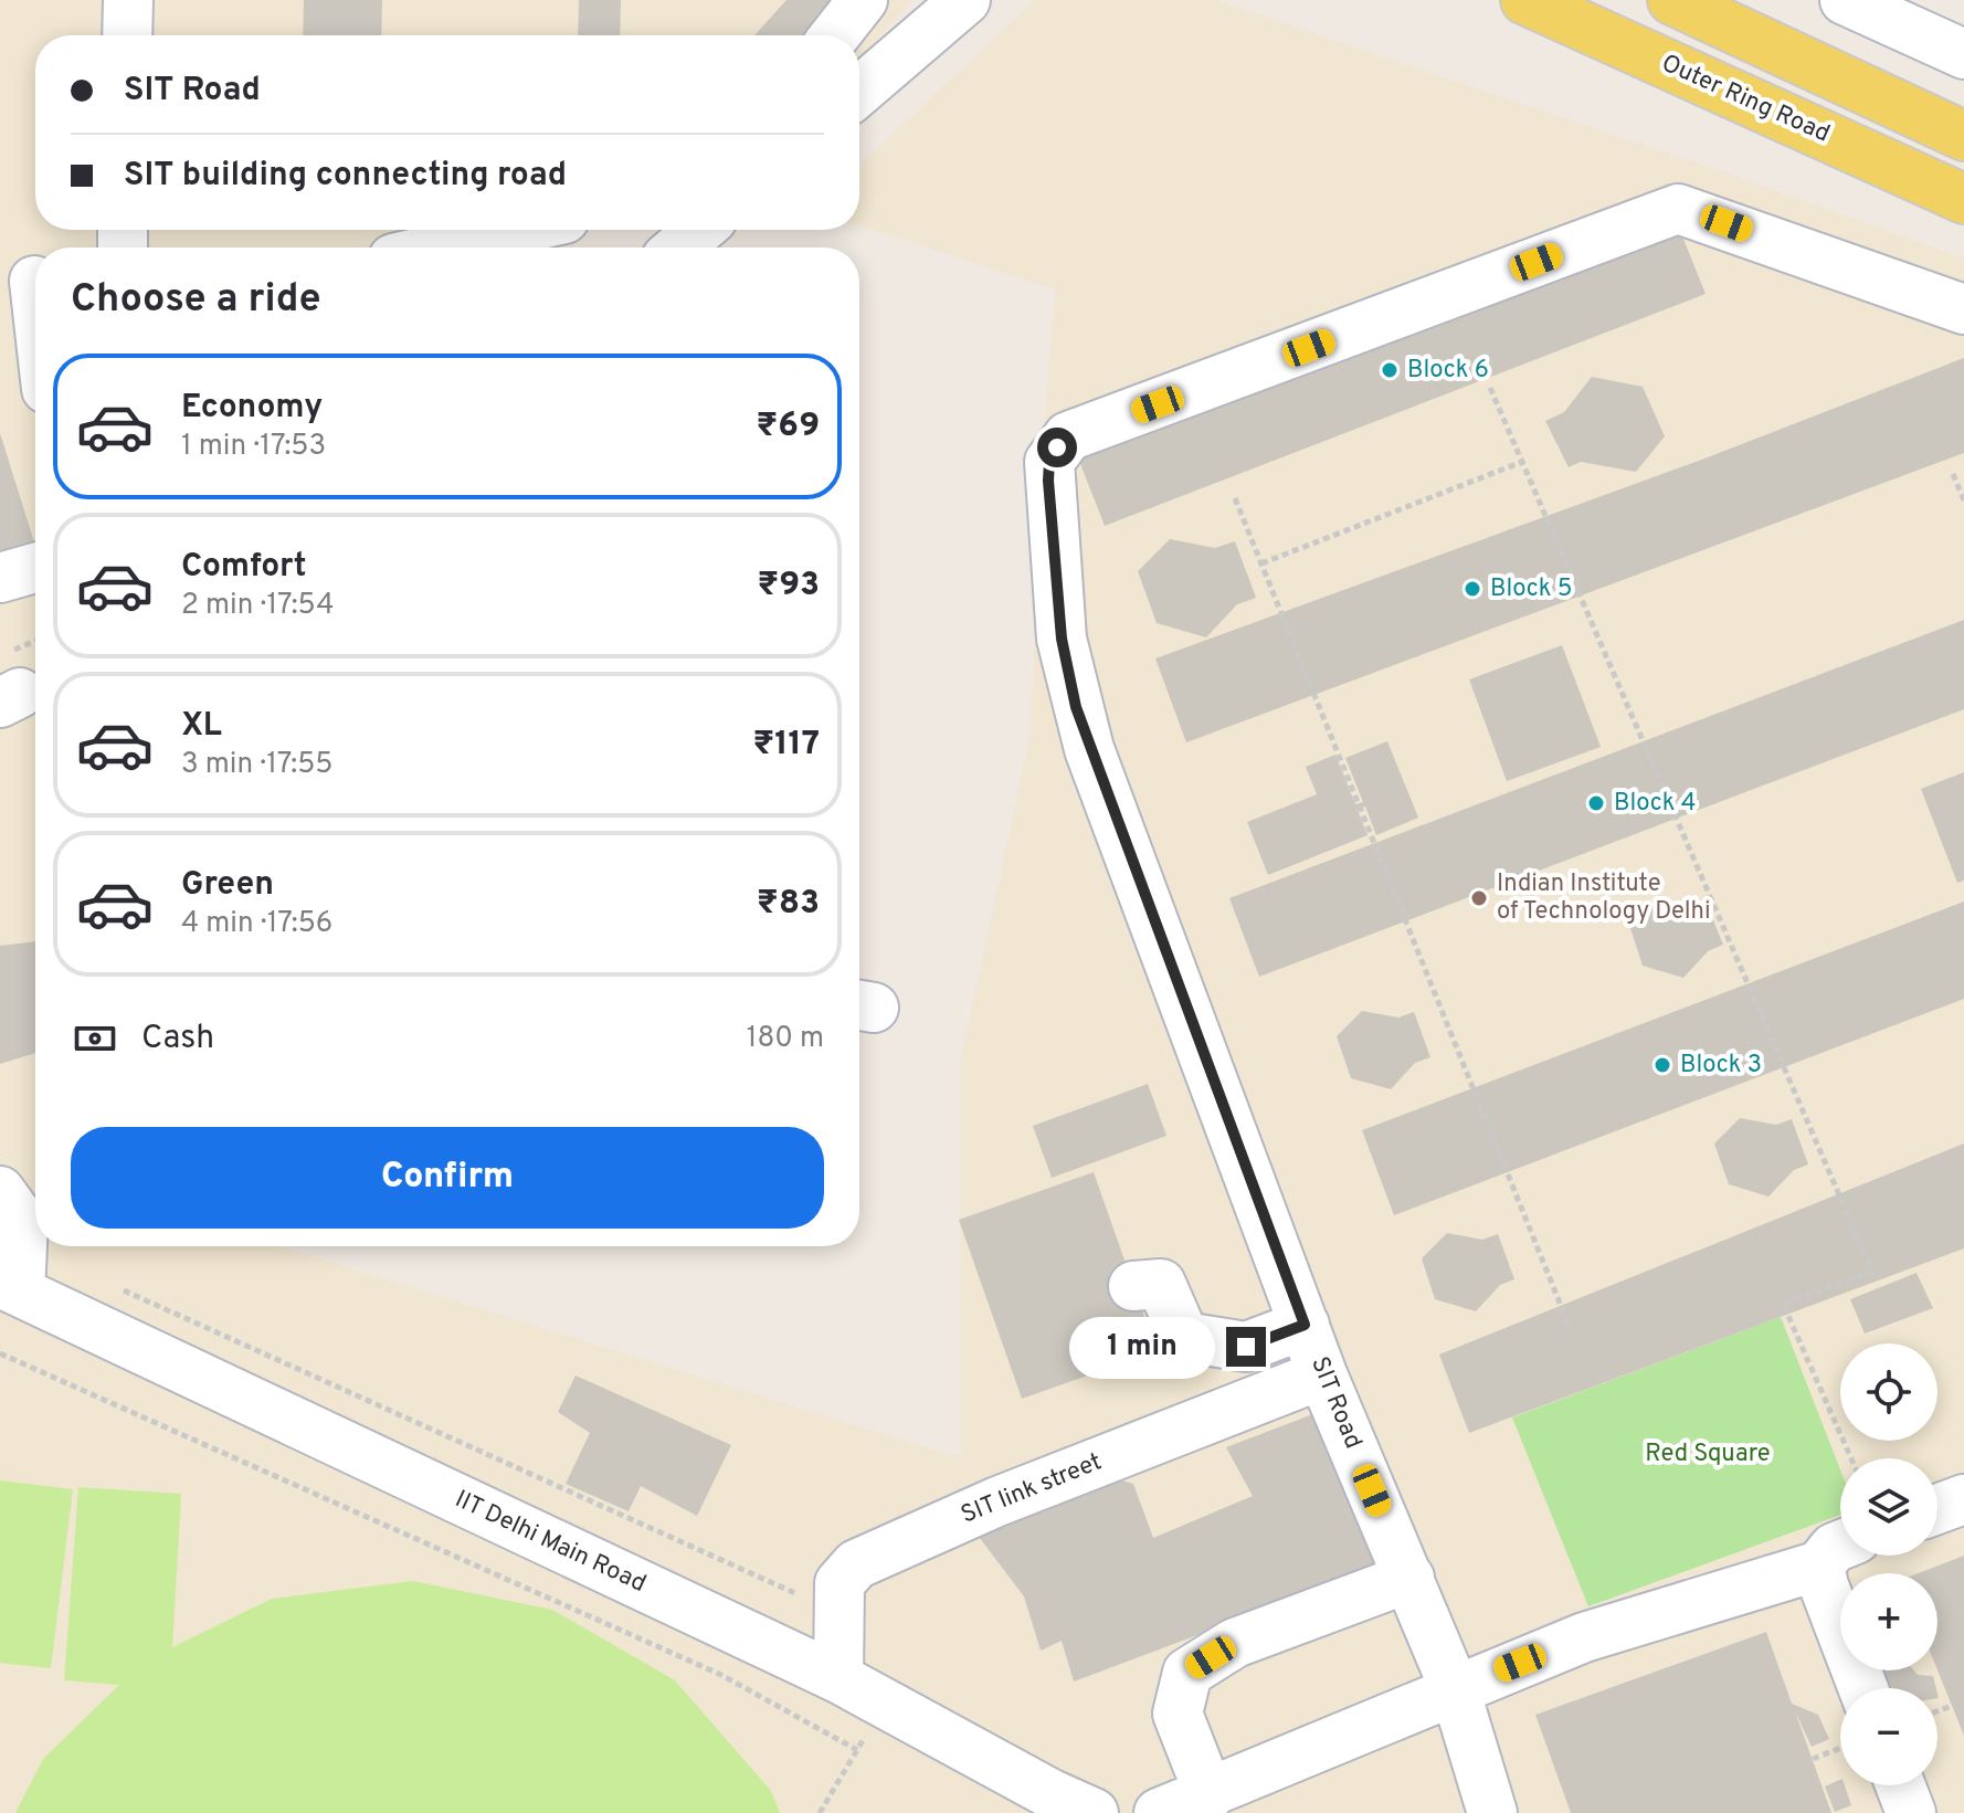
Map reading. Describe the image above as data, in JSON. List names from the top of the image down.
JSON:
{
  "streets": {
    "main road": ["Outer Ring Road"],
    "street": ["SIT Road", "SIT link street", "IIT Delhi Main Road"]
  },
  "crossings": [
    ["SIT Road", "SIT link street"],
    ["SIT link street", "IIT Delhi Main Road"]
  ],
  "parks": ["Red Square"],
  "places": [
    "Block 6",
    "Block 5",
    "Block 4",
    "Indian Institute of Technology Delhi",
    "Block 3"
  ],
  "page": {
    "banner": ["SIT Road", "SIT building connecting road"],
    "heading": "Choose a ride",
    "list": [
      {
        "name": "Economy",
        "note": "1 min · 17:53",
        "value": "₹69"
      },
      {
        "name": "Comfort",
        "note": "2 min · 17:54",
        "value": "₹93"
      },
      {
        "name": "XL",
        "note": "3 min · 17:55",
        "value": "₹117"
      },
      {
        "name": "Green",
        "note": "4 min · 17:56",
        "value": "₹83"
      }
    ],
    "pay": ["Cash", "180 m"],
    "buttons": "Confirm",
    "bubble": "1 min",
    "map_buttons": ["+", "−"]
  }
}
